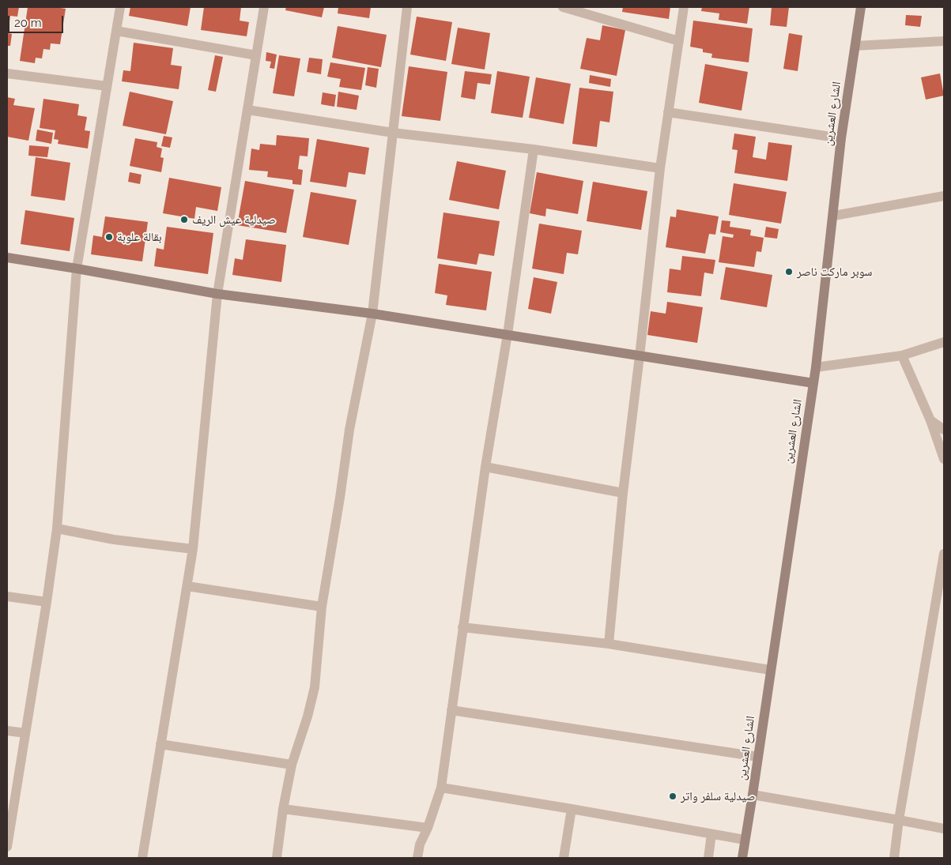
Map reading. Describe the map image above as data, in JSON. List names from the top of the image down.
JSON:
{
  "streets": {
    "street": ["الشارع العشرين"]
  },
  "places": [
    "صيدلية عيش الريف",
    "بقالة علوبة",
    "سوبر ماركت ناصر",
    "صيدلية سلفر واتر"
  ],
  "scale_bar": "20 m"
}
